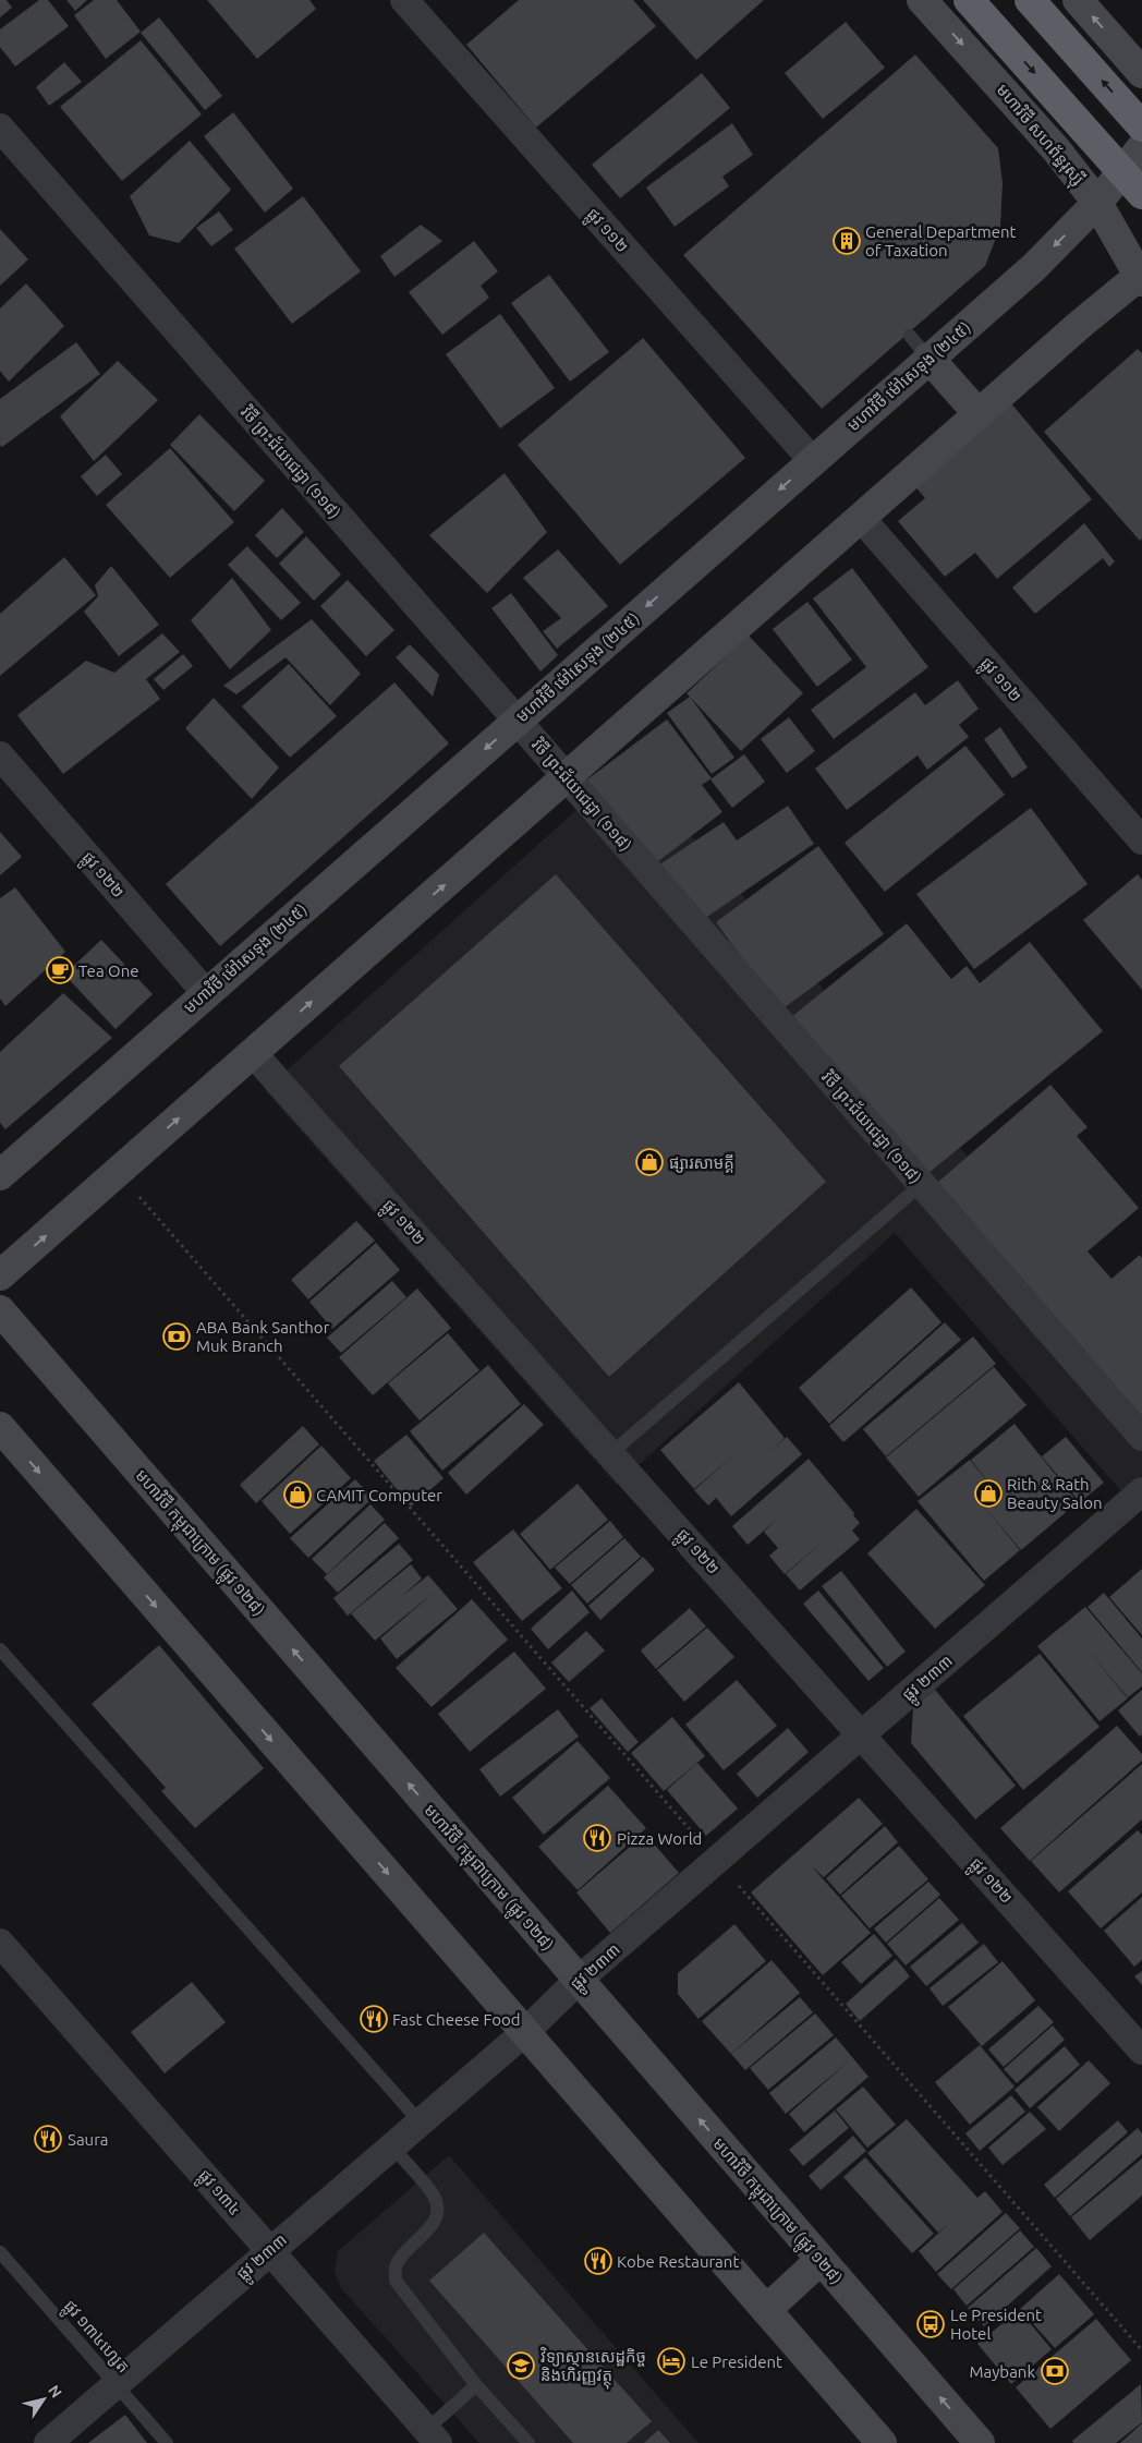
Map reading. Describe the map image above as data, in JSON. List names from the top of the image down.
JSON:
{
  "streets": {
    "highway": ["មហាវិថី សហព័ន្ធរុស្ស៊ី"],
    "main road": ["មហាវិថី ម៉ៅសេទុង (២៤៥)", "មហាវិថី កម្ពុជាក្រោម (ផ្លូវ ១២៨)"],
    "street": [
      "ផ្លូវ ១១២",
      "វិថី ព្រះជ័យជេដ្ធា (១១៨)",
      "ផ្លូវ ១២២",
      "ផ្លូវ ២៣៣",
      "ផ្លូវ ១៣៤"
    ],
    "lane": ["ផ្លូវ ១៣៤ហ្សេត"]
  },
  "crossings": [
    ["មហាវិថី សហព័ន្ធរុស្ស៊ី", "មហាវិថី ម៉ៅសេទុង (២៤៥)"],
    ["ផ្លូវ ១១២", "មហាវិថី ម៉ៅសេទុង (២៤៥)"],
    ["មហាវិថី ម៉ៅសេទុង (២៤៥)", "វិថី ព្រះជ័យជេដ្ធា (១១៨)"],
    ["មហាវិថី ម៉ៅសេទុង (២៤៥)", "ផ្លូវ ១២២"],
    ["ផ្លូវ ១២២", "ផ្លូវ ២៣៣"],
    ["មហាវិថី កម្ពុជាក្រោម (ផ្លូវ ១២៨)", "ផ្លូវ ២៣៣"],
    ["ផ្លូវ ២៣៣", "ផ្លូវ ១៣៤"],
    ["ផ្លូវ ២៣៣", "ផ្លូវ ១៣៤ហ្សេត"]
  ],
  "one_way": ["មហាវិថី សហព័ន្ធរុស្ស៊ី"],
  "places": {
    "building": ["General Department of Taxation"],
    "cafe": ["Tea One"],
    "shop": ["ផ្សារសាមគ្គី", "Rith & Rath Beauty Salon", "CAMIT Computer"],
    "bank": ["ABA Bank Santhor Muk Branch", "Maybank"],
    "restaurant": [
      "Pizza World",
      "Fast Cheese Food",
      "Saura",
      "Kobe Restaurant"
    ],
    "bus stop": ["Le President Hotel"],
    "hotel": ["Le President"],
    "school or university": ["វិទ្យាស្ថានសេដ្ឋកិច្ច និងហិរញ្ញវត្ថុ"]
  },
  "north": "top right"
}
